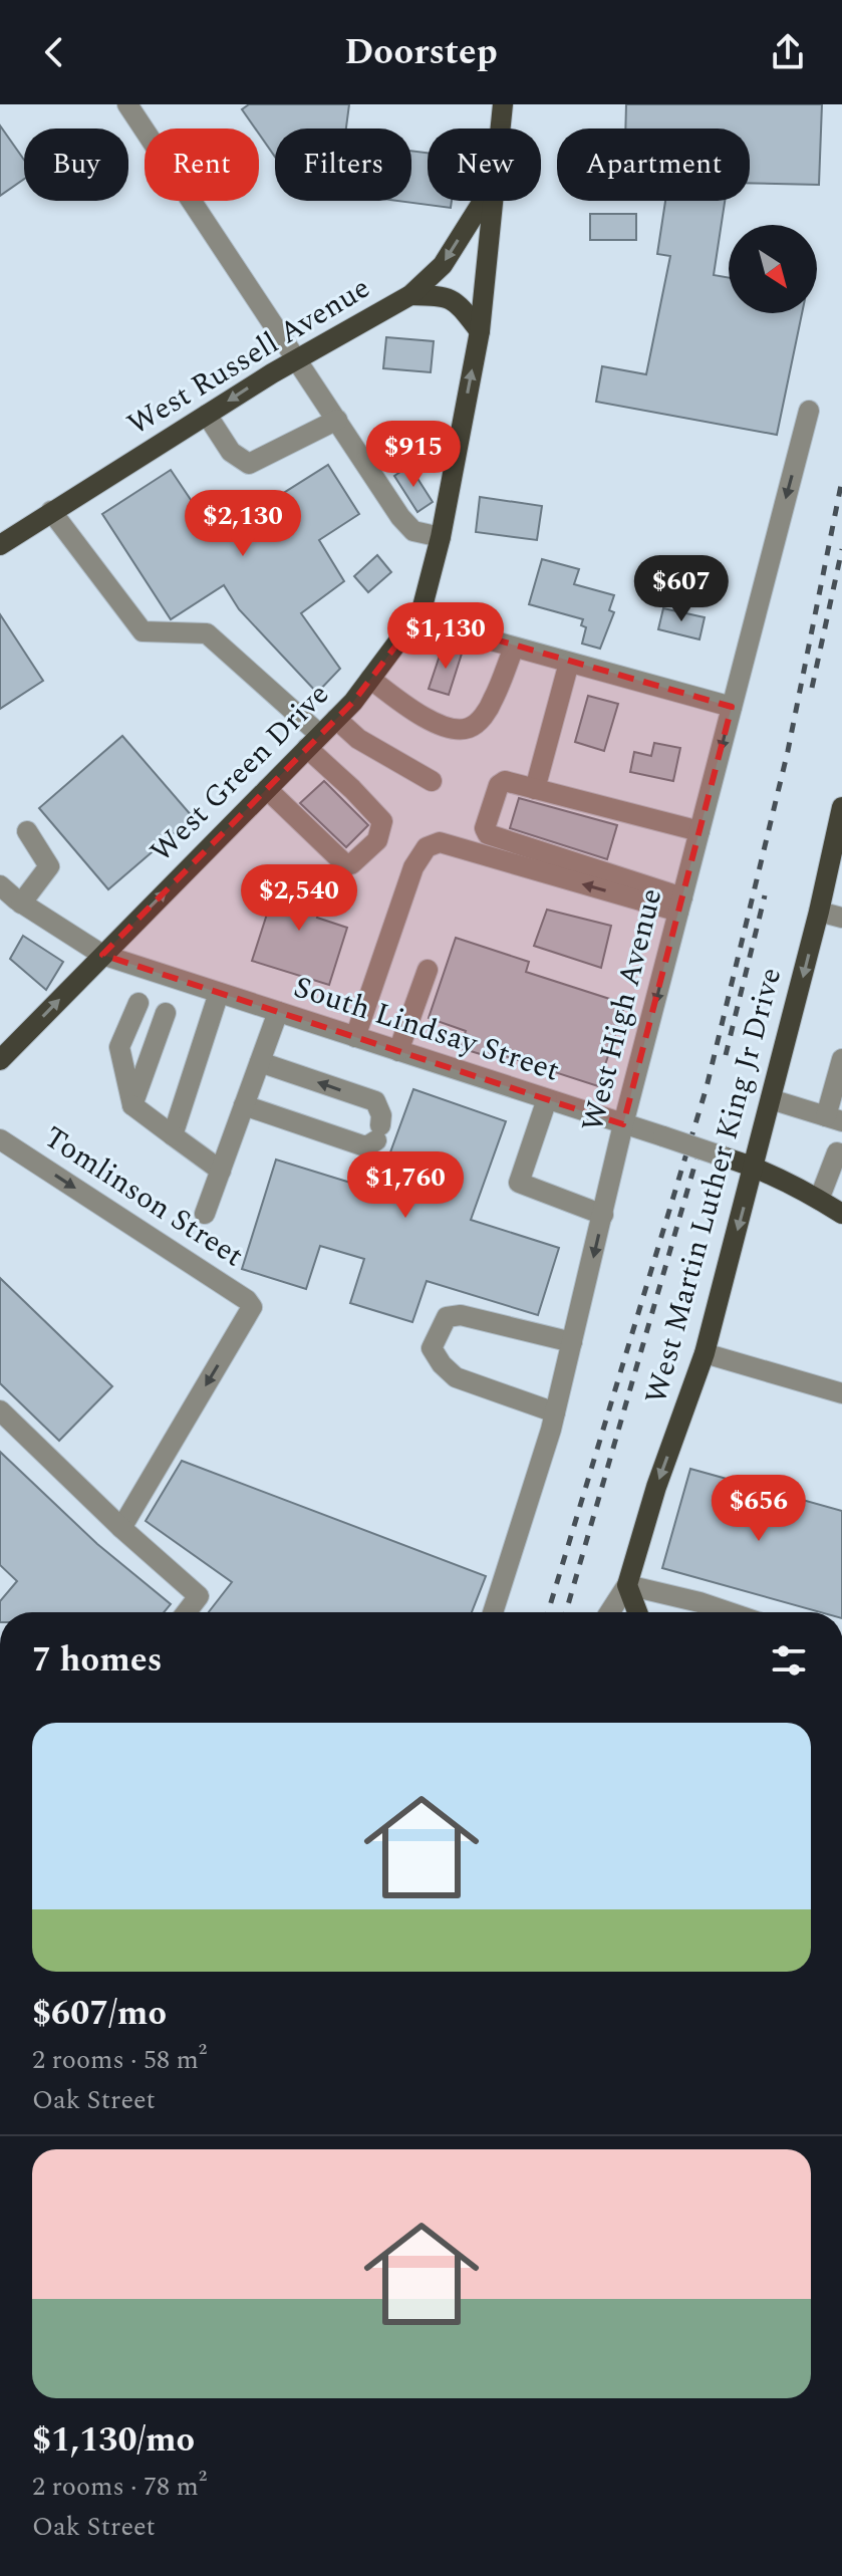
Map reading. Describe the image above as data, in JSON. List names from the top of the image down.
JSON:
{
  "streets": {
    "main road": [
      "West Russell Avenue",
      "West Green Drive",
      "South Lindsay Street",
      "West Martin Luther King Jr Drive"
    ],
    "street": ["West High Avenue", "Tomlinson Street"]
  },
  "crossings": [
    ["West Green Drive", "South Lindsay Street"],
    ["West High Avenue", "South Lindsay Street"],
    ["South Lindsay Street", "West Martin Luther King Jr Drive"]
  ],
  "one_way": [
    "West Russell Avenue",
    "West Green Drive",
    "West High Avenue",
    "West Martin Luther King Jr Drive"
  ],
  "north": "bottom right",
  "page": {
    "header": "Doorstep",
    "chip": [
      "Buy",
      "Rent",
      "Filters",
      "New",
      "Apartment"
    ],
    "price": [
      "$915",
      "$2,130",
      "$607",
      "$1,130",
      "$2,540",
      "$1,760",
      "$656"
    ],
    "heading": "7 homes",
    "list": [
      {
        "name": "$607/mo",
        "note": "2 rooms · 58 m² · Oak Street"
      },
      {
        "name": "$1,130/mo",
        "note": "2 rooms · 78 m² · Oak Street"
      }
    ]
  }
}
